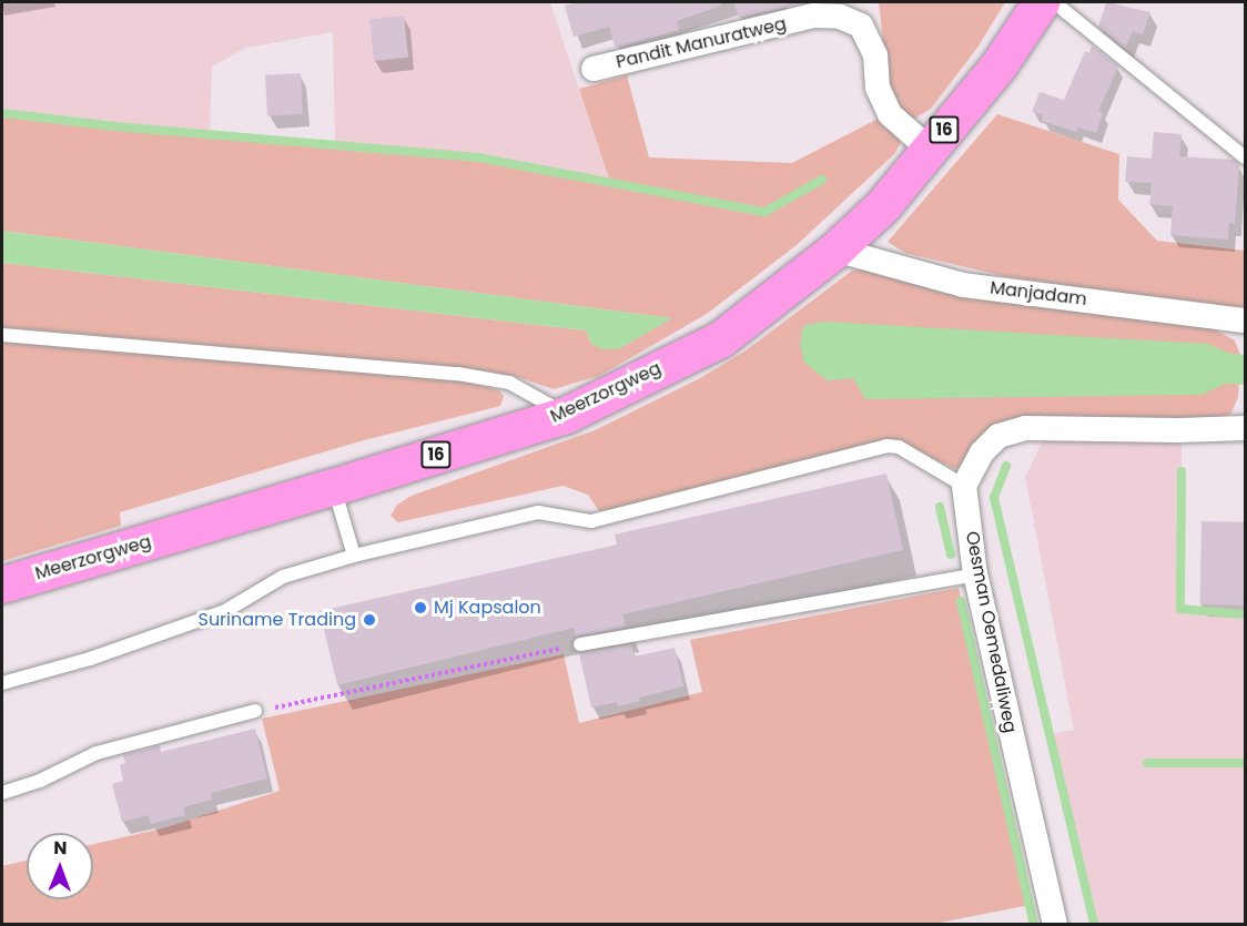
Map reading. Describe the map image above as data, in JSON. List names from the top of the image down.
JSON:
{
  "streets": {
    "main road": ["16", "Meerzorgweg"],
    "street": ["Pandit Manuratweg", "Manjadam", "Oesman Oemedaliweg"]
  },
  "crossings": [
    ["Pandit Manuratweg", "Meerzorgweg"],
    ["Manjadam", "Meerzorgweg"]
  ],
  "places": ["Mj Kapsalon", "Suriname Trading"],
  "north": "top"
}
